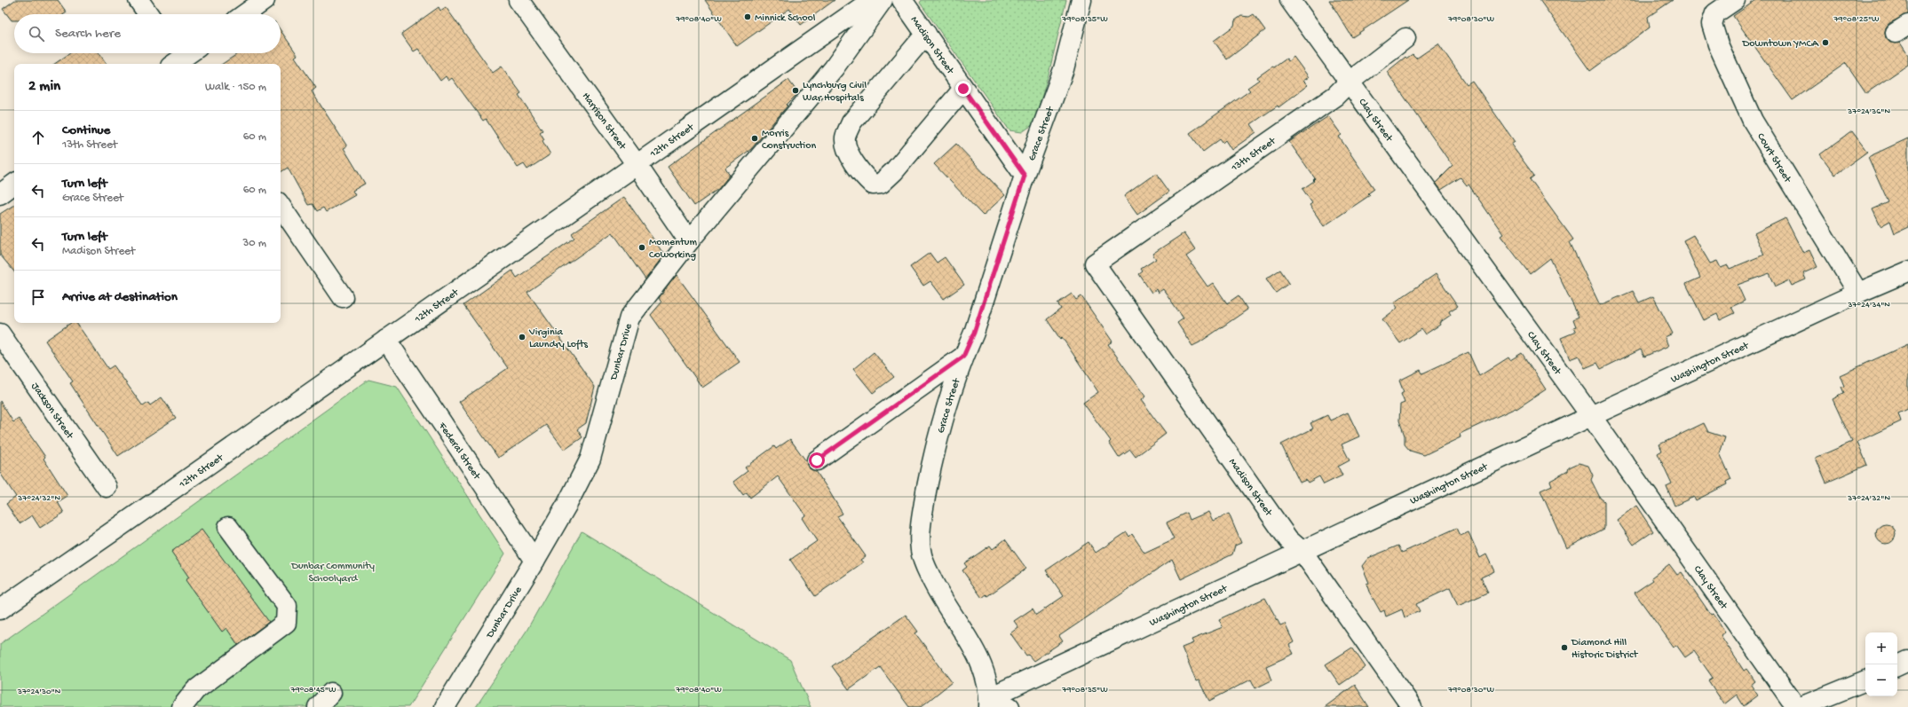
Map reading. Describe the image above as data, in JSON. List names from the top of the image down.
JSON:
{
  "streets": {
    "street": [
      "Madison Street",
      "Harrison Street",
      "Clay Street",
      "Grace Street",
      "12th Street",
      "13th Street",
      "Court Street",
      "Dunbar Drive",
      "Washington Street",
      "Jackson Street",
      "Federal Street"
    ]
  },
  "crossings": [
    ["Madison Street", "Grace Street"],
    ["Madison Street", "13th Street"],
    ["Madison Street", "Washington Street"],
    ["Harrison Street", "12th Street"],
    ["Harrison Street", "Dunbar Drive"],
    ["Clay Street", "13th Street"],
    ["Clay Street", "Washington Street"],
    ["Grace Street", "Washington Street"],
    ["12th Street", "Federal Street"],
    ["Court Street", "Washington Street"],
    ["Dunbar Drive", "Federal Street"]
  ],
  "parks": ["Dunbar Community Schoolyard"],
  "places": [
    "Minnick School",
    "Downtown YMCA",
    "Lynchburg Civil War Hospitals",
    "Morris Construction",
    "Momentum Coworking",
    "Virginia Laundry Lofts",
    "Diamond Hill Historic District"
  ],
  "page": {
    "search": "Search here",
    "heading": ["2 min", "Walk · 150 m"],
    "list": [
      ["Continue", "13th Street", "60 m"],
      ["Turn left", "Grace Street", "60 m"],
      ["Turn left", "Madison Street", "30 m"],
      "Arrive at destination"
    ],
    "map_buttons": ["+", "−"]
  },
  "coordinates": [
    "79°08'40\"W",
    "79°08'35\"W",
    "79°08'30\"W",
    "79°08'25\"W",
    "37°24'36\"N",
    "37°24'34\"N",
    "37°24'32\"N",
    "79°08'45\"W",
    "37°24'30\"N"
  ]
}
